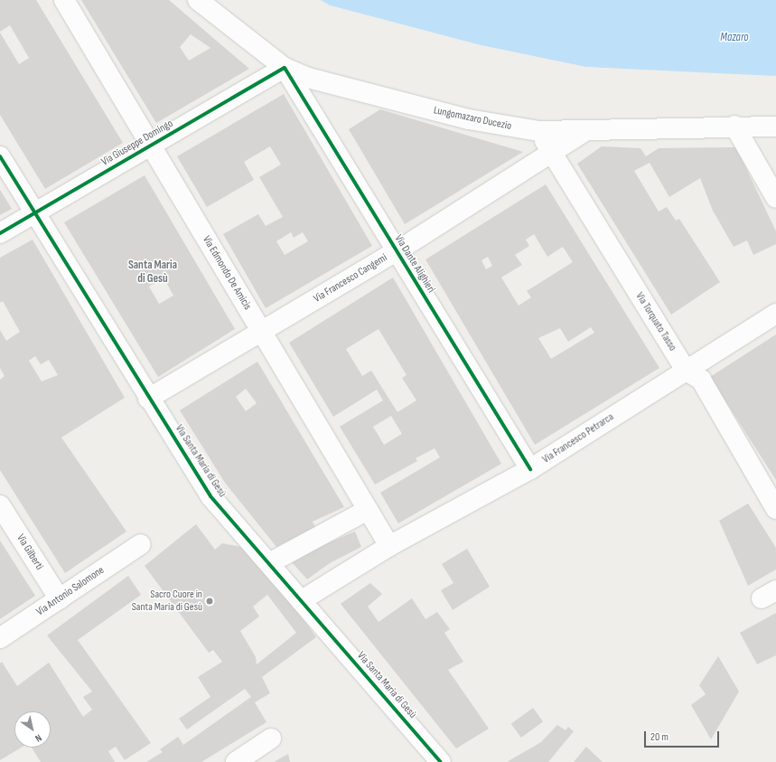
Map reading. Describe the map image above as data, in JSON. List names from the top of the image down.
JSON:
{
  "streets": {
    "street": [
      "Lungomazaro Ducezio",
      "Via Giuseppe Domingo",
      "Via Dante Alighieri",
      "Via Edmondo De Amicis",
      "Via Francesco Cangemi",
      "Via Torquato Tasso",
      "Via Francesco Petrarca",
      "Via Santa Maria di Gesù",
      "Via Gilberti",
      "Via Antonio Salomone"
    ]
  },
  "crossings": [
    ["Lungomazaro Ducezio", "Via Giuseppe Domingo"],
    ["Lungomazaro Ducezio", "Via Dante Alighieri"],
    ["Lungomazaro Ducezio", "Via Francesco Cangemi"],
    ["Lungomazaro Ducezio", "Via Torquato Tasso"],
    ["Via Giuseppe Domingo", "Via Dante Alighieri"],
    ["Via Giuseppe Domingo", "Via Edmondo De Amicis"],
    ["Via Giuseppe Domingo", "Via Santa Maria di Gesù"],
    ["Via Dante Alighieri", "Via Francesco Cangemi"],
    ["Via Dante Alighieri", "Via Francesco Petrarca"],
    ["Via Edmondo De Amicis", "Via Francesco Cangemi"],
    ["Via Edmondo De Amicis", "Via Francesco Petrarca"],
    ["Via Francesco Cangemi", "Via Torquato Tasso"],
    ["Via Francesco Cangemi", "Via Santa Maria di Gesù"],
    ["Via Torquato Tasso", "Via Francesco Petrarca"],
    ["Via Francesco Petrarca", "Via Santa Maria di Gesù"],
    ["Via Gilberti", "Via Antonio Salomone"]
  ],
  "districts": ["Santa Maria di Gesù"],
  "water": ["Mazaro"],
  "places": ["Sacro Cuore in Santa Maria di Gesù"],
  "scale_bar": "20 m",
  "north": "bottom right"
}
